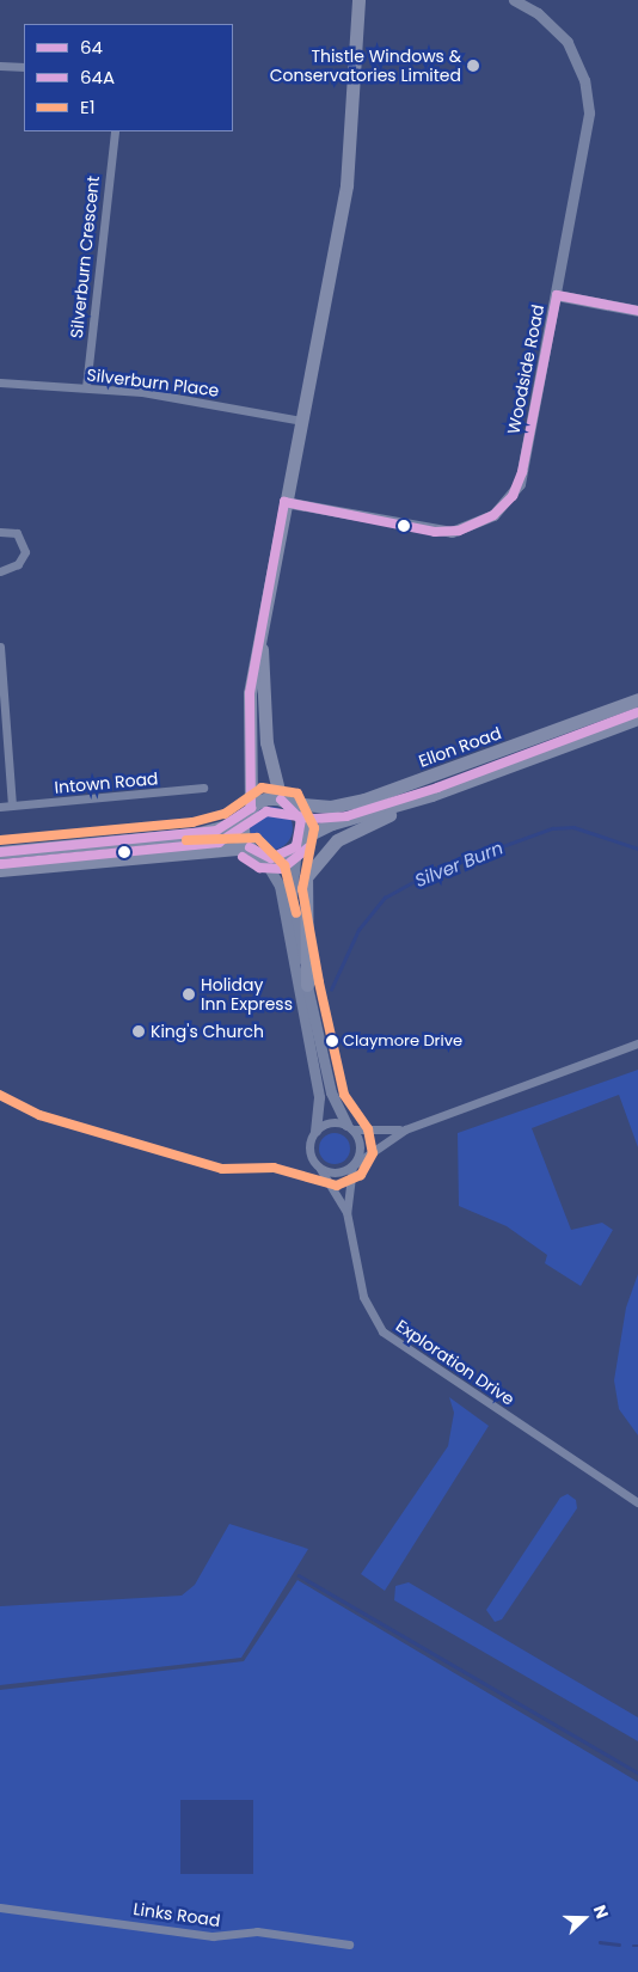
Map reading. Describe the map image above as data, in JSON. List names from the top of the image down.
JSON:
{
  "streets": {
    "main road": ["Ellon Road"],
    "street": [
      "Silverburn Crescent",
      "Woodside Road",
      "Silverburn Place",
      "Intown Road",
      "Exploration Drive",
      "Links Road"
    ]
  },
  "crossings": [
    ["Silverburn Crescent", "Silverburn Place"]
  ],
  "water": ["Silver Burn"],
  "places": [
    "Thistle Windows & Conservatories Limited",
    "Holiday Inn Express",
    "King's Church",
    "Claymore Drive"
  ],
  "lines": ["transit line 64", "transit line 64A", "transit line E1"],
  "legend": ["64", "64A", "E1"],
  "north": "right"
}
